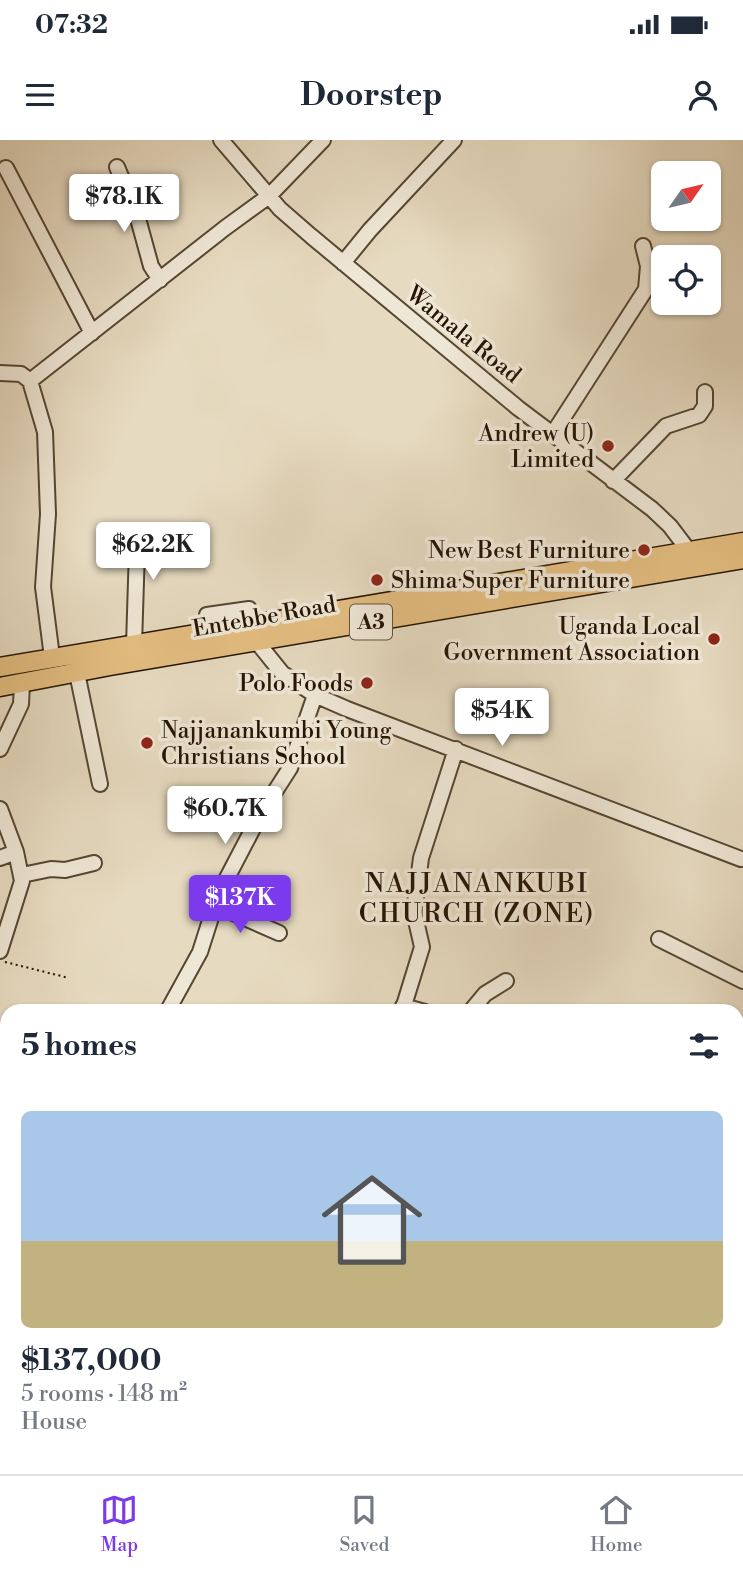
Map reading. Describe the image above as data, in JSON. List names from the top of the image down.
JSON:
{
  "streets": {
    "main road": ["Entebbe Road", "A3"],
    "street": ["Wamala Road"]
  },
  "crossings": [
    ["Wamala Road", "Entebbe Road"]
  ],
  "districts": ["NAJJANANKUBI CHURCH (ZONE)"],
  "places": [
    "Andrew (U) Limited",
    "New Best Furniture",
    "Shima Super Furniture",
    "Uganda Local Government Association",
    "Polo Foods",
    "Najjanankumbi Young Christians School"
  ],
  "north": "top right",
  "page": {
    "status": "07:32",
    "header": "Doorstep",
    "price": [
      "$78.1K",
      "$62.2K",
      "$54K",
      "$60.7K",
      "$137K"
    ],
    "heading": "5 homes",
    "list": [
      {
        "name": "$137,000",
        "note": "5 rooms · 148 m² · House"
      }
    ],
    "tabs": ["Map", "Saved", "Home"]
  }
}
